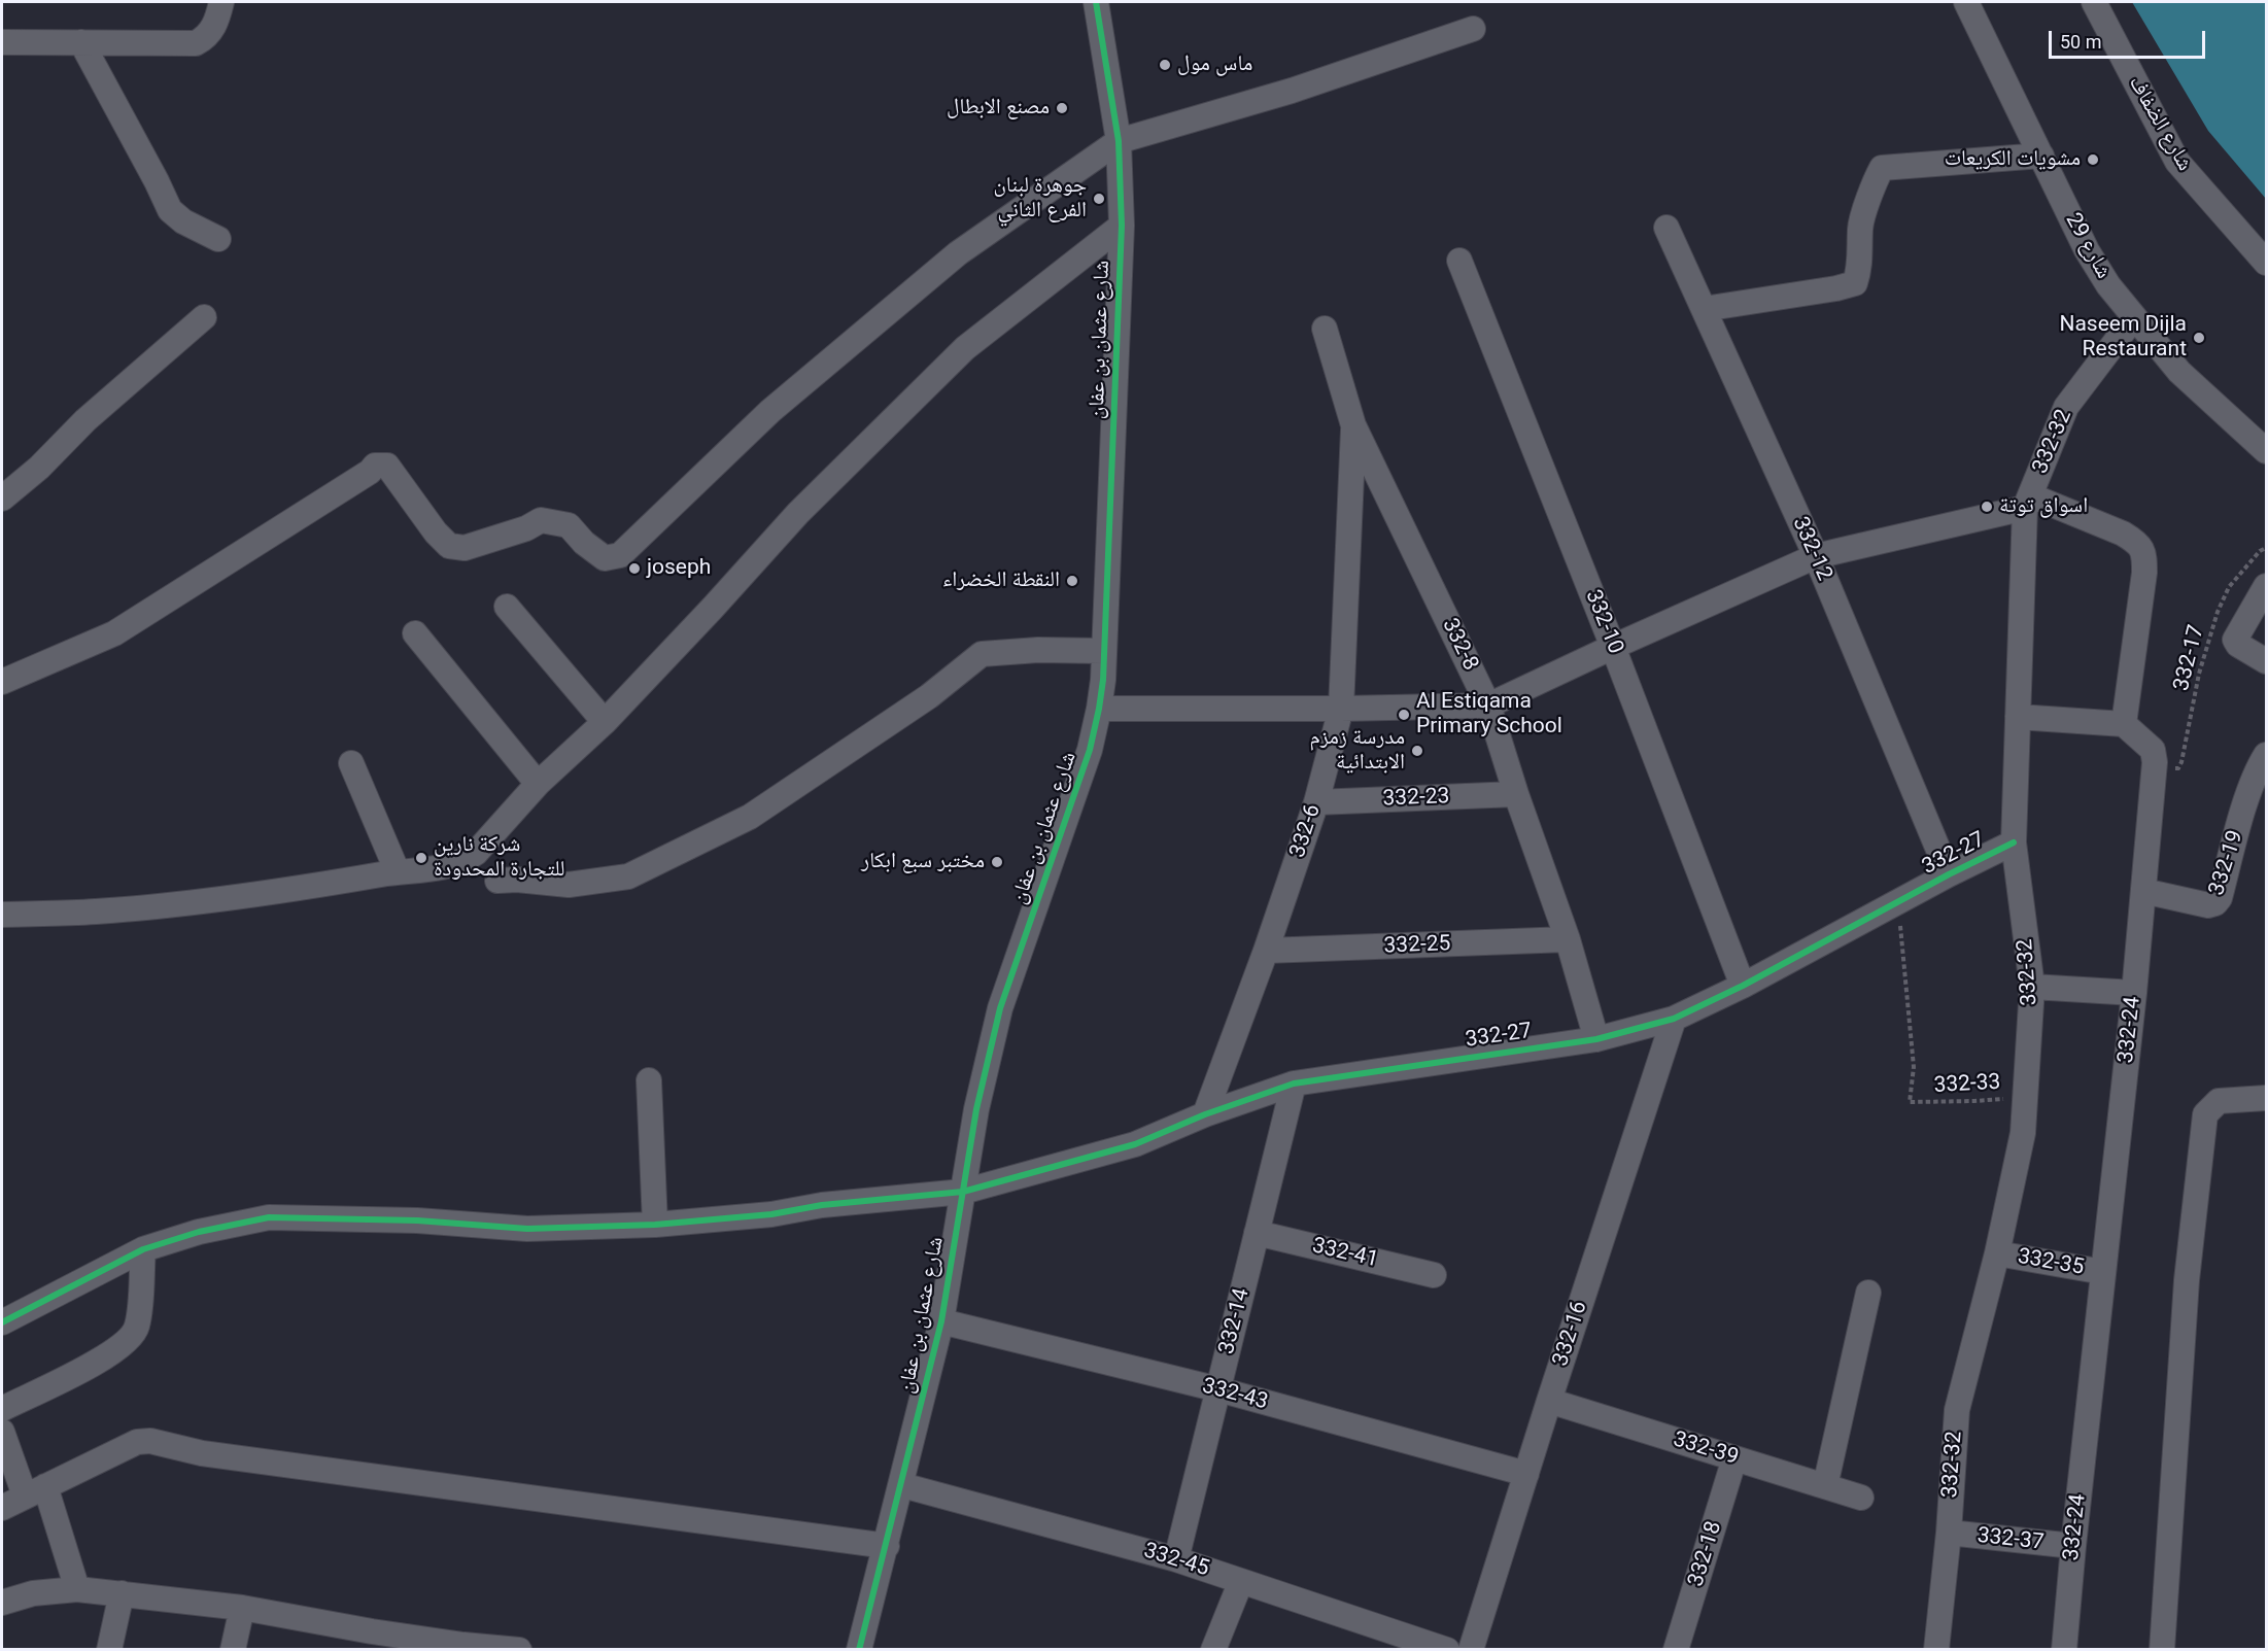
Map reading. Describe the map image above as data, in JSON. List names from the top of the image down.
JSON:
{
  "streets": {
    "street": [
      "شارع الضفاف",
      "شارع 29",
      "شارع عثمان بن عفان",
      "332-32",
      "332-12",
      "332-10",
      "332-8",
      "332-23",
      "332-6",
      "332-27",
      "332-19",
      "332-25",
      "332-24",
      "332-41",
      "332-35",
      "332-14",
      "332-16",
      "332-43",
      "332-39",
      "332-37",
      "332-18",
      "332-45"
    ],
    "path": ["332-17", "332-33"]
  },
  "crossings": [
    ["شارع 29", "332-32"],
    ["شارع عثمان بن عفان", "332-27"],
    ["شارع عثمان بن عفان", "332-43"],
    ["شارع عثمان بن عفان", "332-45"],
    ["332-32", "332-27"],
    ["332-32", "332-33"],
    ["332-32", "332-35"],
    ["332-32", "332-37"],
    ["332-12", "332-27"],
    ["332-10", "332-27"],
    ["332-8", "332-23"],
    ["332-8", "332-6"],
    ["332-8", "332-27"],
    ["332-8", "332-25"],
    ["332-17", "332-24"],
    ["332-23", "332-6"],
    ["332-6", "332-27"],
    ["332-6", "332-25"],
    ["332-27", "332-33"],
    ["332-27", "332-14"],
    ["332-27", "332-16"],
    ["332-19", "332-24"],
    ["332-24", "332-35"],
    ["332-24", "332-37"],
    ["332-41", "332-14"],
    ["332-14", "332-43"],
    ["332-14", "332-45"],
    ["332-16", "332-43"],
    ["332-16", "332-39"],
    ["332-39", "332-18"]
  ],
  "places": [
    "ماس مول",
    "مصنع الابطال",
    "مشويات الكريعات",
    "جوهرة لبنان الفرع الثاني",
    "Naseem Dijla Restaurant",
    "اسواق توتة",
    "joseph",
    "النقطة الخضراء",
    "Al Estiqama Primary School",
    "مدرسة زمزم الابتدائية",
    "شركة نارين للتجارة المحدودة",
    "مختبر سبع ابكار"
  ],
  "scale_bar": "50 m"
}
